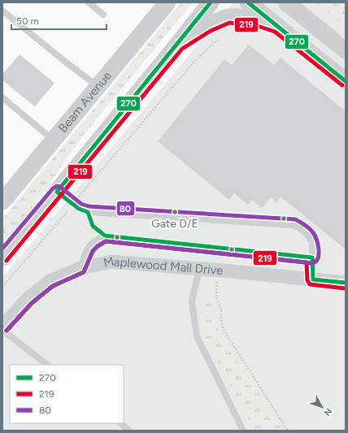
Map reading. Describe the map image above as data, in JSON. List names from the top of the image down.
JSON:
{
  "streets": {
    "street": ["Beam Avenue", "Maplewood Mall Drive"]
  },
  "places": ["Gate D/E"],
  "lines": ["transit line 270", "transit line 219", "transit line 80"],
  "legend": ["270", "219", "80"],
  "scale_bar": "50 m",
  "north": "bottom right"
}
